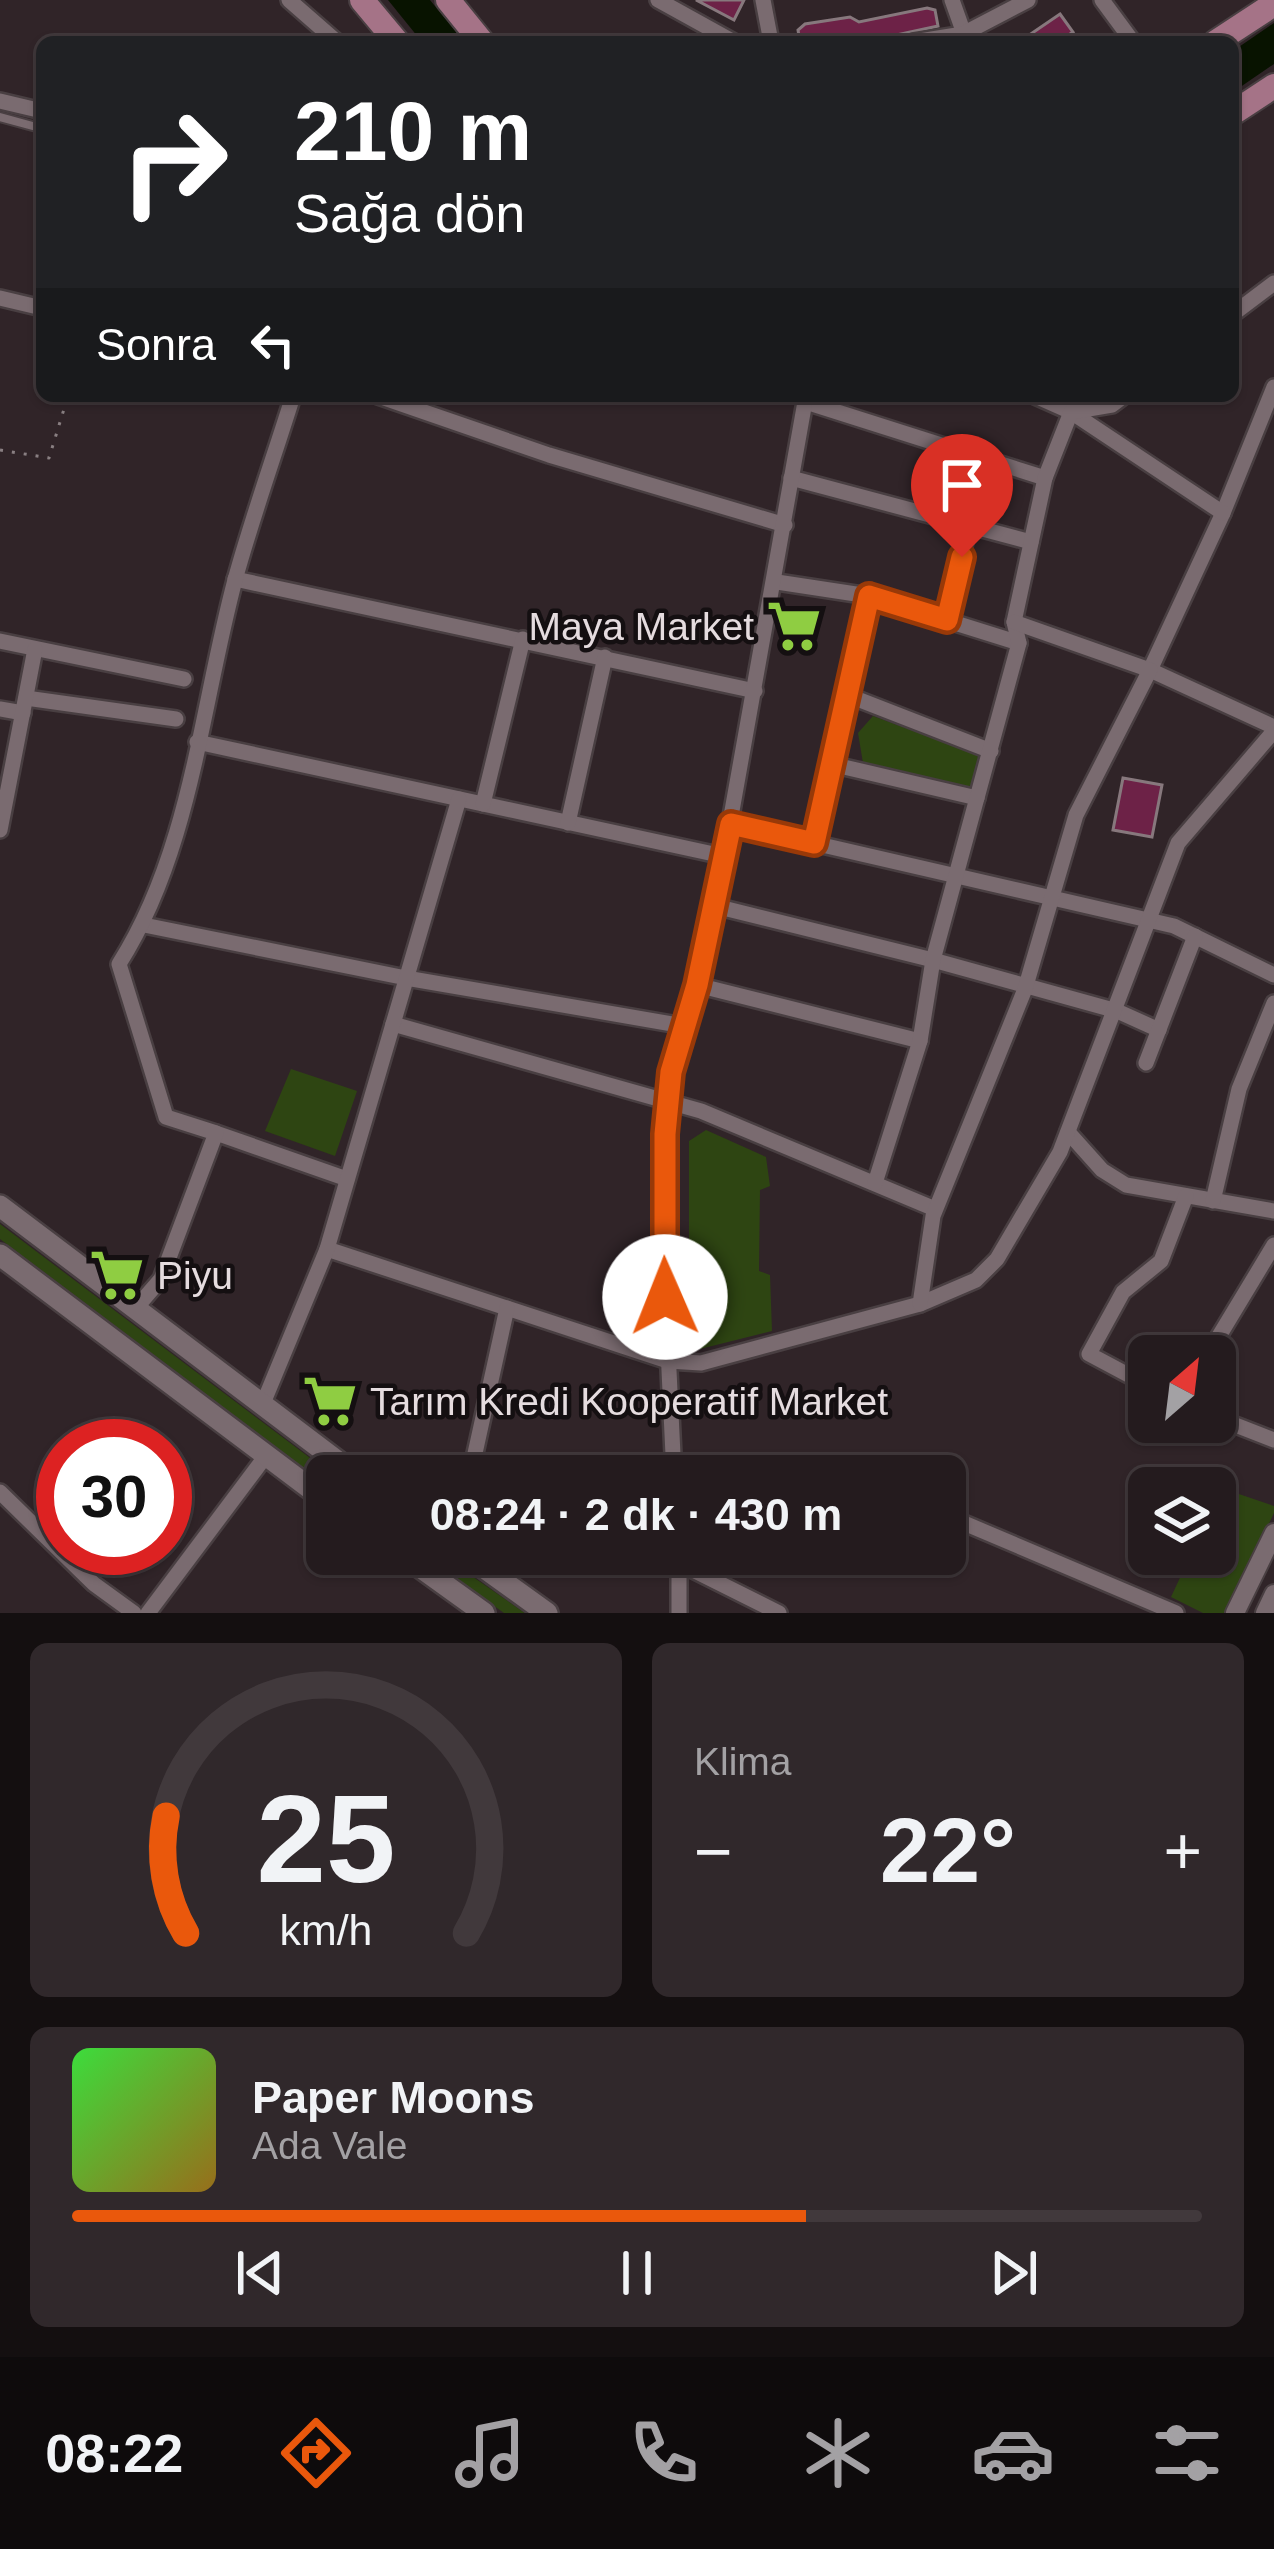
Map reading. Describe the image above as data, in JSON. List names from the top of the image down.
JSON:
{
  "places": {
    "supermarket": ["Maya Market", "Piyu", "Tarım Kredi Kooperatif Market"]
  },
  "north": "top right",
  "page": {
    "turn": ["210 m", "Sağa dön"],
    "then": "Sonra",
    "limit": "30",
    "trip": "08:24 · 2 dk · 430 m",
    "tile": "Klima",
    "heat": ["−", "22°", "+"],
    "song": ["Paper Moons", "Ada Vale"],
    "tabs": "08:22",
    "gauge": ["25", "km/h"]
  }
}
